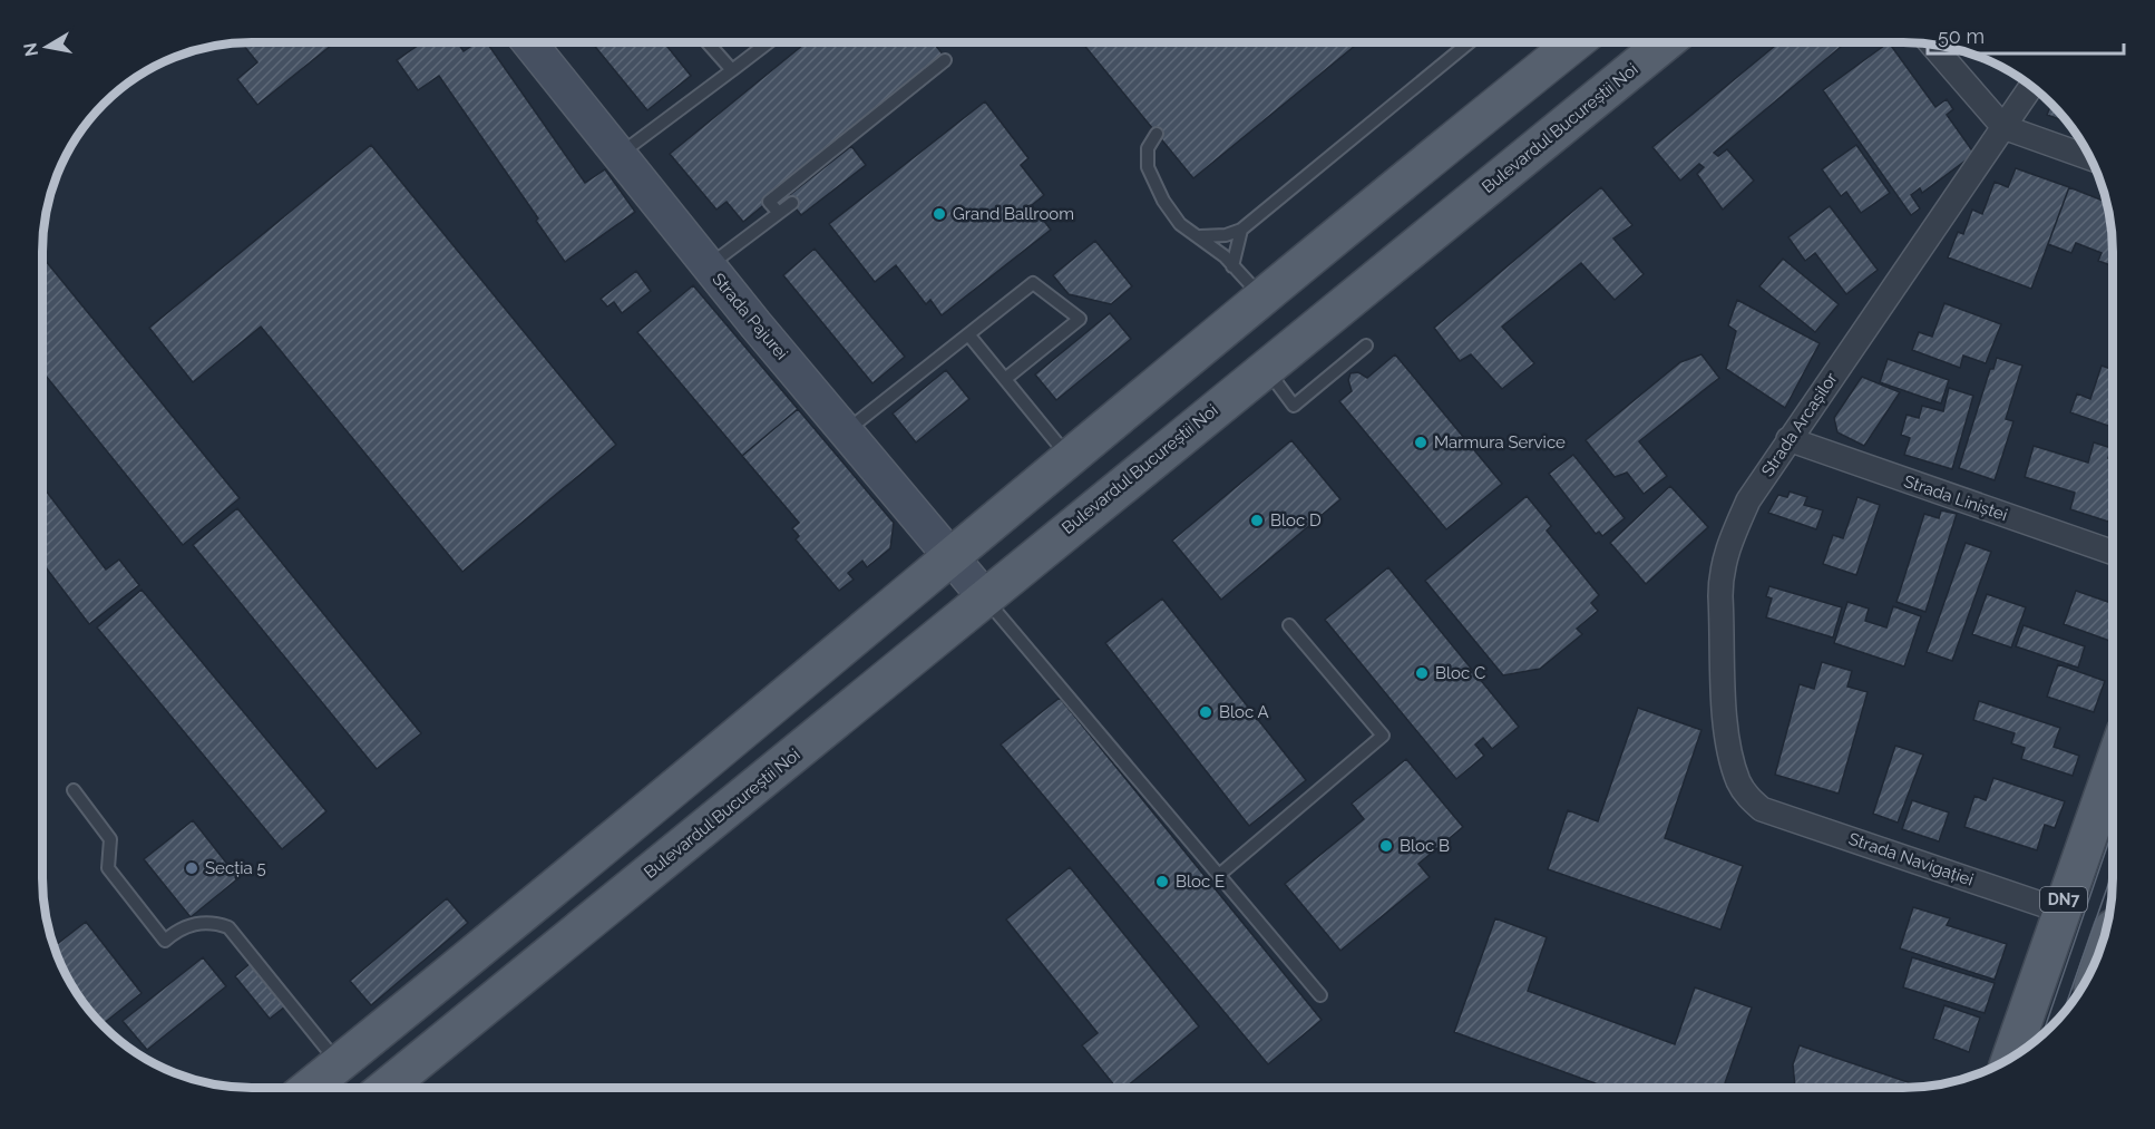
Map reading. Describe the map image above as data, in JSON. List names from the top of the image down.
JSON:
{
  "streets": {
    "main road": ["Bulevardul Bucureștii Noi", "DN7"],
    "street": [
      "Strada Pajurei",
      "Strada Arcașilor",
      "Strada Liniștei",
      "Strada Navigației"
    ]
  },
  "crossings": [
    ["Bulevardul Bucureștii Noi", "Strada Pajurei"],
    ["Strada Arcașilor", "Strada Liniștei"],
    ["Strada Arcașilor", "Strada Navigației"],
    ["Strada Navigației", "DN7"]
  ],
  "places": [
    "Grand Ballroom",
    "Marmura Service",
    "Bloc D",
    "Bloc C",
    "Bloc A",
    "Bloc B",
    "Secția 5",
    "Bloc E"
  ],
  "scale_bar": "50 m",
  "north": "left"
}
